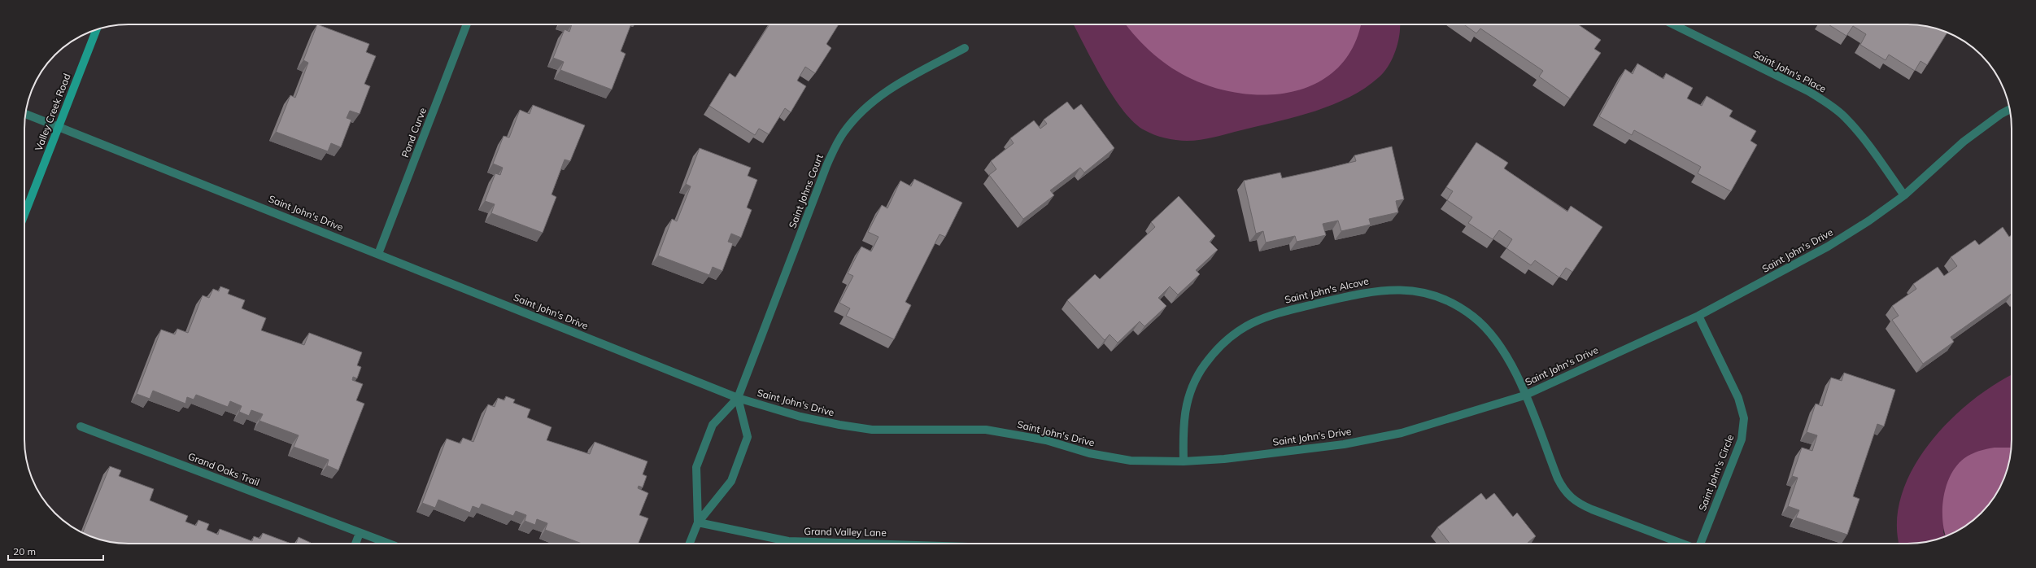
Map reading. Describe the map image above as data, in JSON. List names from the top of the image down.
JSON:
{
  "streets": {
    "main road": ["Valley Creek Road"],
    "street": [
      "Saint John's Place",
      "Pond Curve",
      "Saint Johns Court",
      "Saint John's Drive",
      "Saint John's Alcove",
      "Grand Oaks Trail",
      "Saint John's Circle",
      "Grand Valley Lane"
    ]
  },
  "crossings": [
    ["Saint John's Place", "Saint John's Drive"],
    ["Valley Creek Road", "Saint John's Drive"],
    ["Pond Curve", "Saint John's Drive"],
    ["Saint Johns Court", "Saint John's Drive"],
    ["Saint John's Drive", "Saint John's Alcove"],
    ["Saint John's Drive", "Saint John's Circle"]
  ],
  "scale_bar": "20 m"
}
